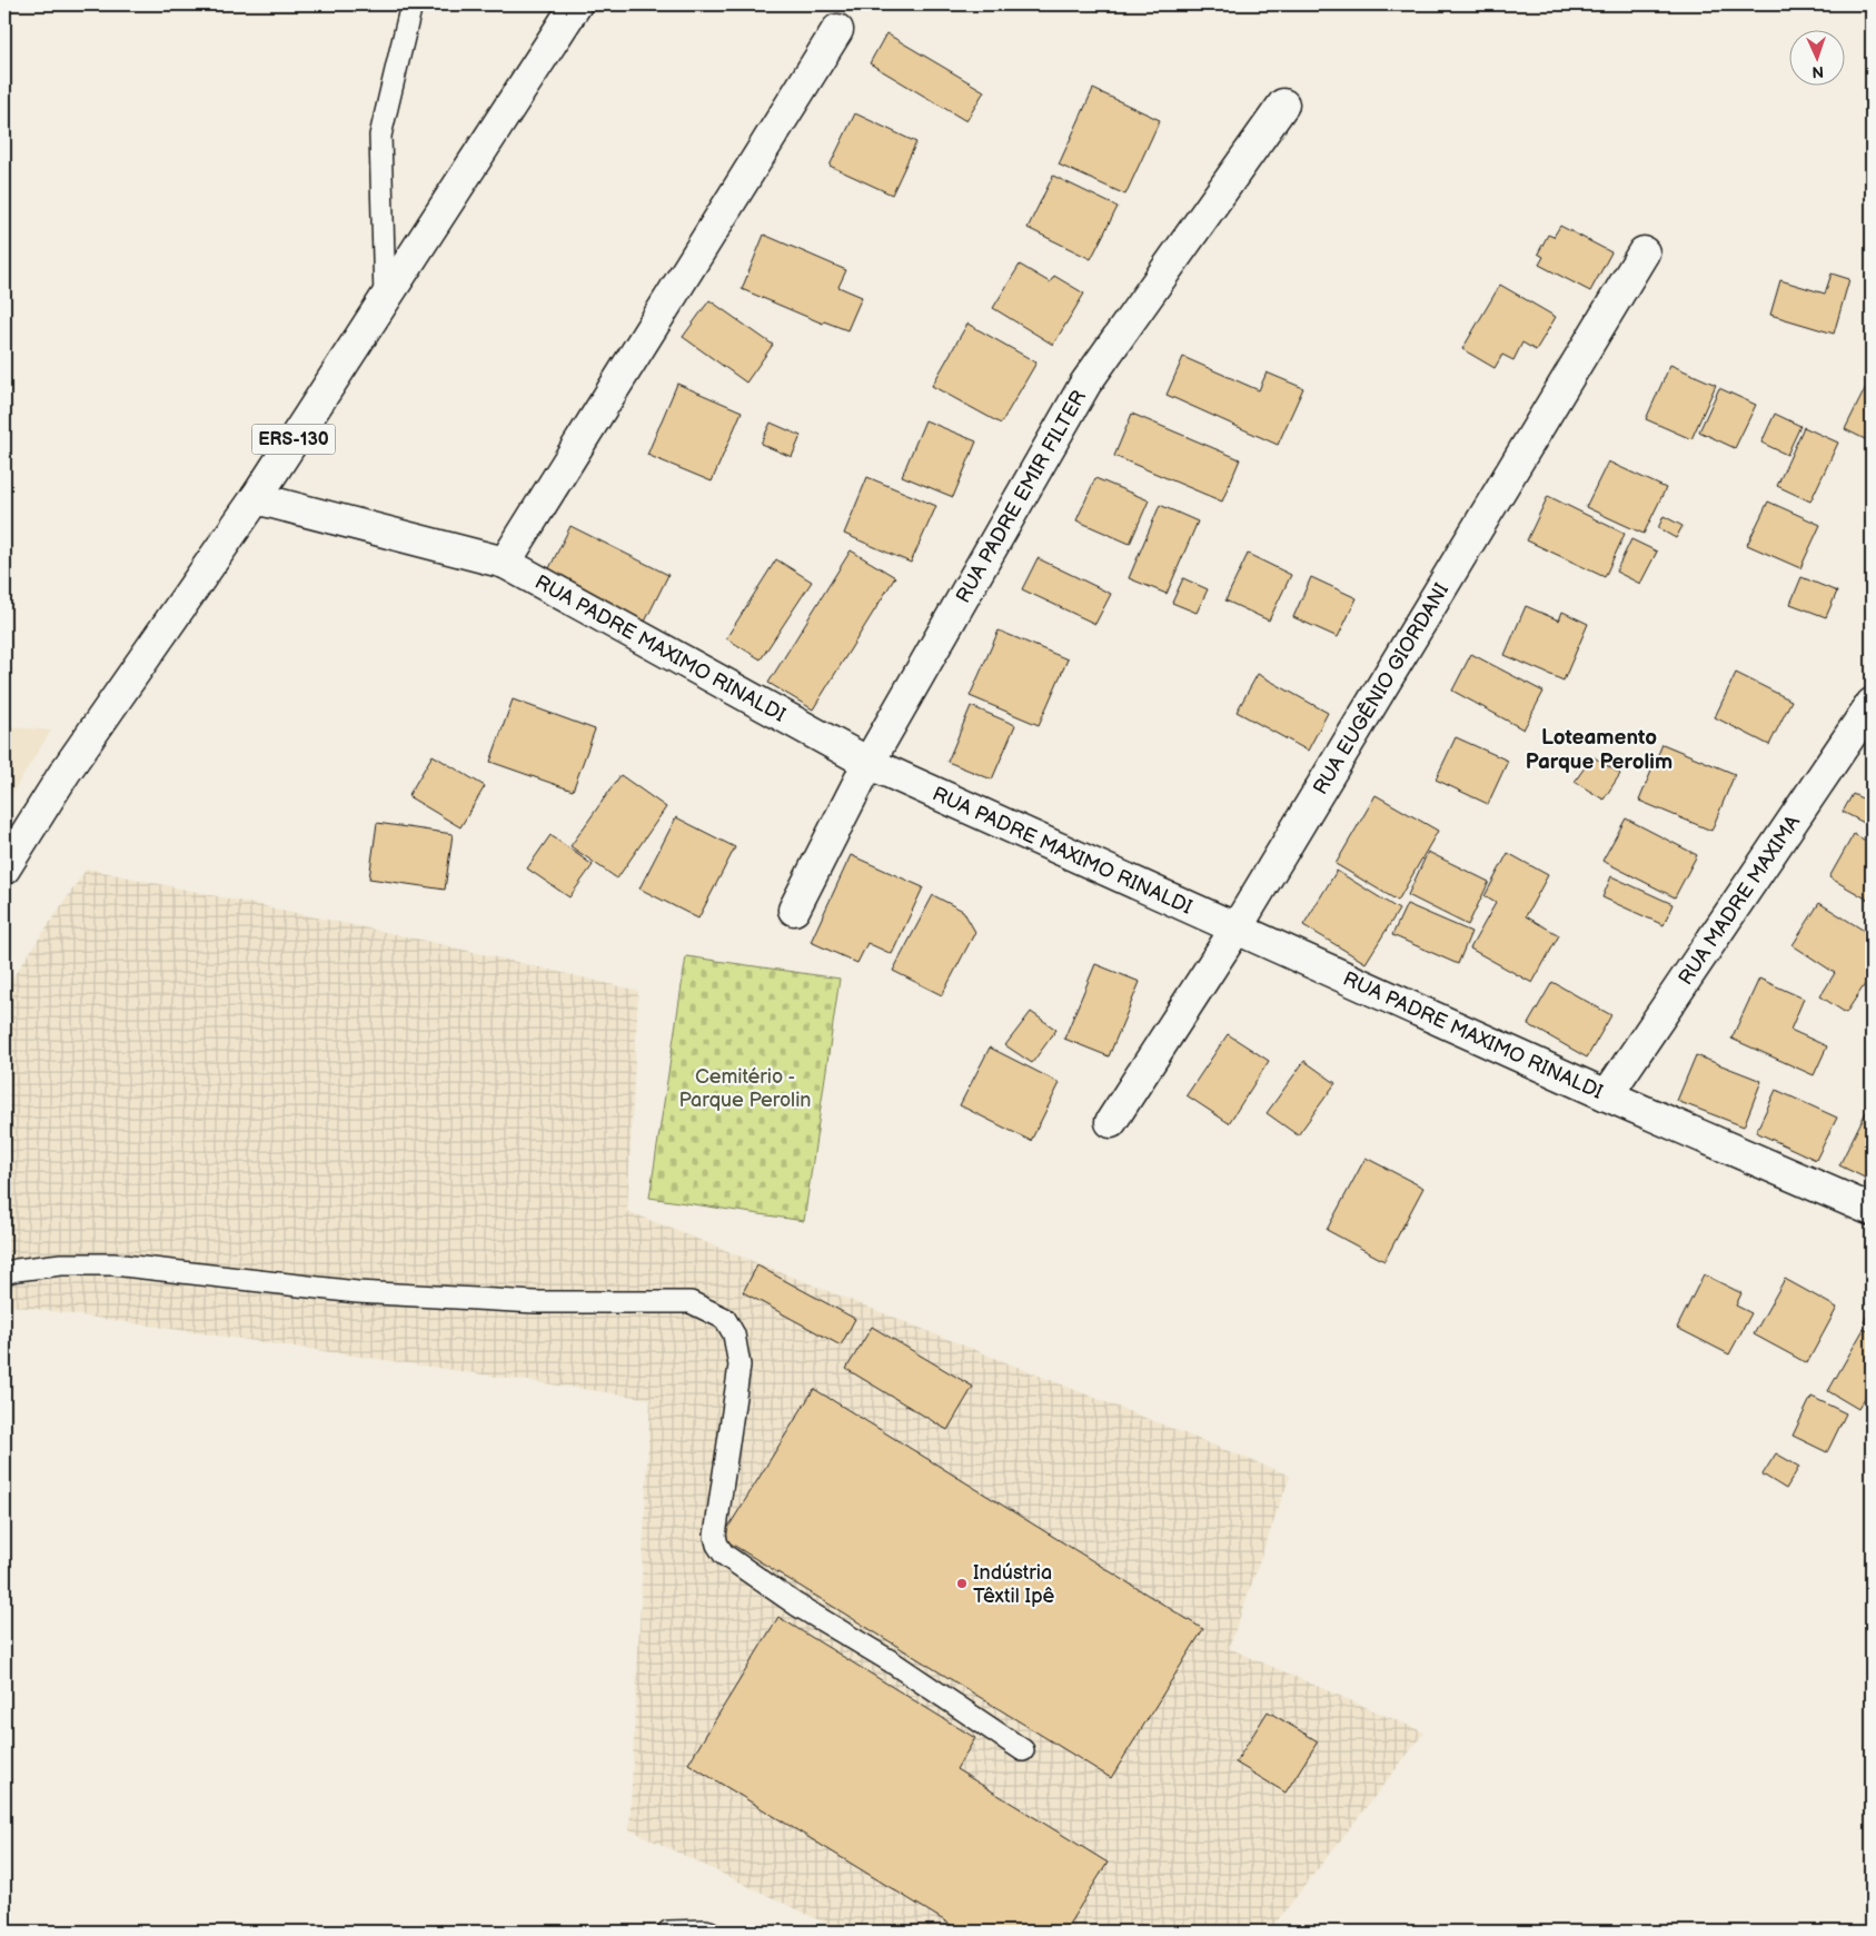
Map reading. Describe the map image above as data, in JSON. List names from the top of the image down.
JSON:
{
  "streets": {
    "street": [
      "ERS-130",
      "RUA PADRE EMIR FILTER",
      "RUA PADRE MAXIMO RINALDI",
      "RUA EUGÊNIO GIORDANI",
      "RUA MADRE MAXIMA"
    ]
  },
  "crossings": [
    ["ERS-130", "RUA PADRE MAXIMO RINALDI"],
    ["RUA PADRE EMIR FILTER", "RUA PADRE MAXIMO RINALDI"],
    ["RUA PADRE MAXIMO RINALDI", "RUA EUGÊNIO GIORDANI"],
    ["RUA PADRE MAXIMO RINALDI", "RUA MADRE MAXIMA"]
  ],
  "districts": ["Loteamento Parque Perolim"],
  "parks": ["Cemitério - Parque Perolin"],
  "places": ["Indústria Têxtil Ipê"],
  "north": "bottom"
}
